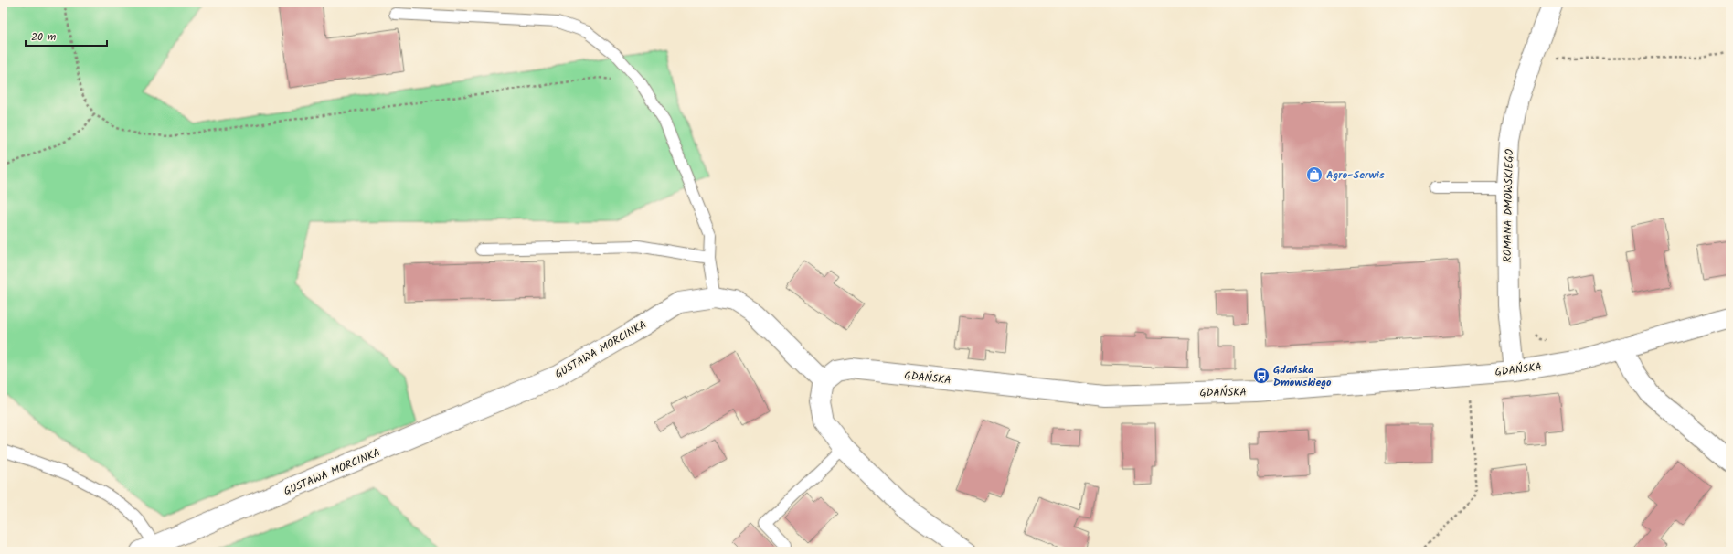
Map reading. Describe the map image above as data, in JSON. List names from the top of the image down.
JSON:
{
  "streets": {
    "street": ["ROMANA DMOWSKIEGO", "GUSTAWA MORCINKA", "GDAŃSKA"]
  },
  "crossings": [
    ["ROMANA DMOWSKIEGO", "GDAŃSKA"],
    ["GUSTAWA MORCINKA", "GDAŃSKA"]
  ],
  "places": {
    "shop": ["Agro-Serwis"],
    "bus stop": ["Gdańska Dmowskiego"]
  },
  "scale_bar": "20 m"
}
